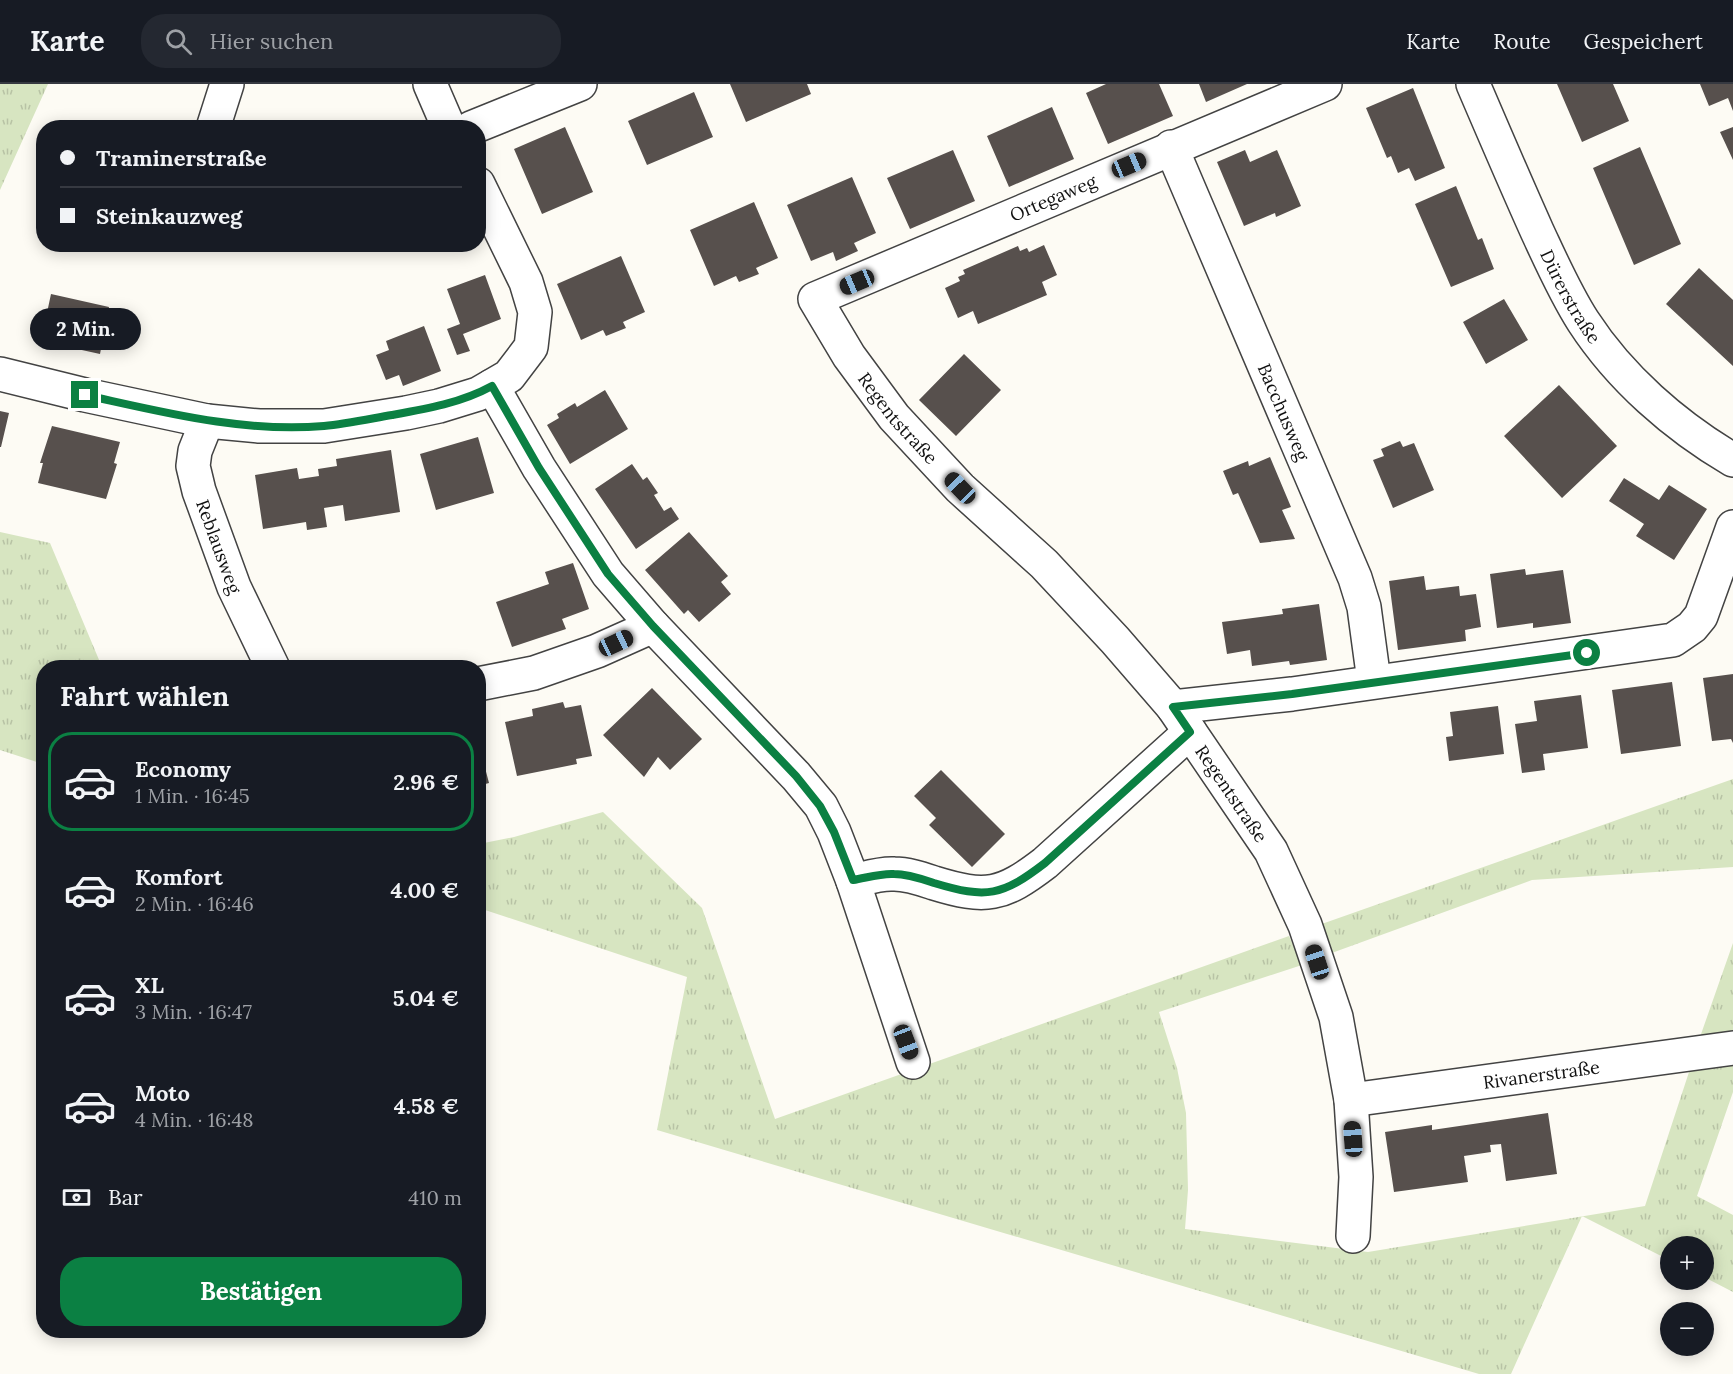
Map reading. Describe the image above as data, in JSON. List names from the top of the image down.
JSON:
{
  "streets": {
    "street": [
      "Ortegaweg",
      "Dürerstraße",
      "Bacchusweg",
      "Regentstraße",
      "Reblausweg",
      "Rivanerstraße"
    ]
  },
  "crossings": [
    ["Ortegaweg", "Bacchusweg"],
    ["Ortegaweg", "Regentstraße"],
    ["Regentstraße", "Rivanerstraße"]
  ],
  "page": {
    "header": "Karte",
    "search": "Hier suchen",
    "nav": ["Karte", "Route", "Gespeichert"],
    "banner": ["Traminerstraße", "Steinkauzweg"],
    "bubble": "2 Min.",
    "heading": "Fahrt wählen",
    "list": [
      {
        "name": "Economy",
        "note": "1 Min. · 16:45",
        "value": "2.96 €"
      },
      {
        "name": "Komfort",
        "note": "2 Min. · 16:46",
        "value": "4.00 €"
      },
      {
        "name": "XL",
        "note": "3 Min. · 16:47",
        "value": "5.04 €"
      },
      {
        "name": "Moto",
        "note": "4 Min. · 16:48",
        "value": "4.58 €"
      }
    ],
    "pay": ["Bar", "410 m"],
    "map_buttons": ["+", "−"],
    "buttons": "Bestätigen"
  }
}
